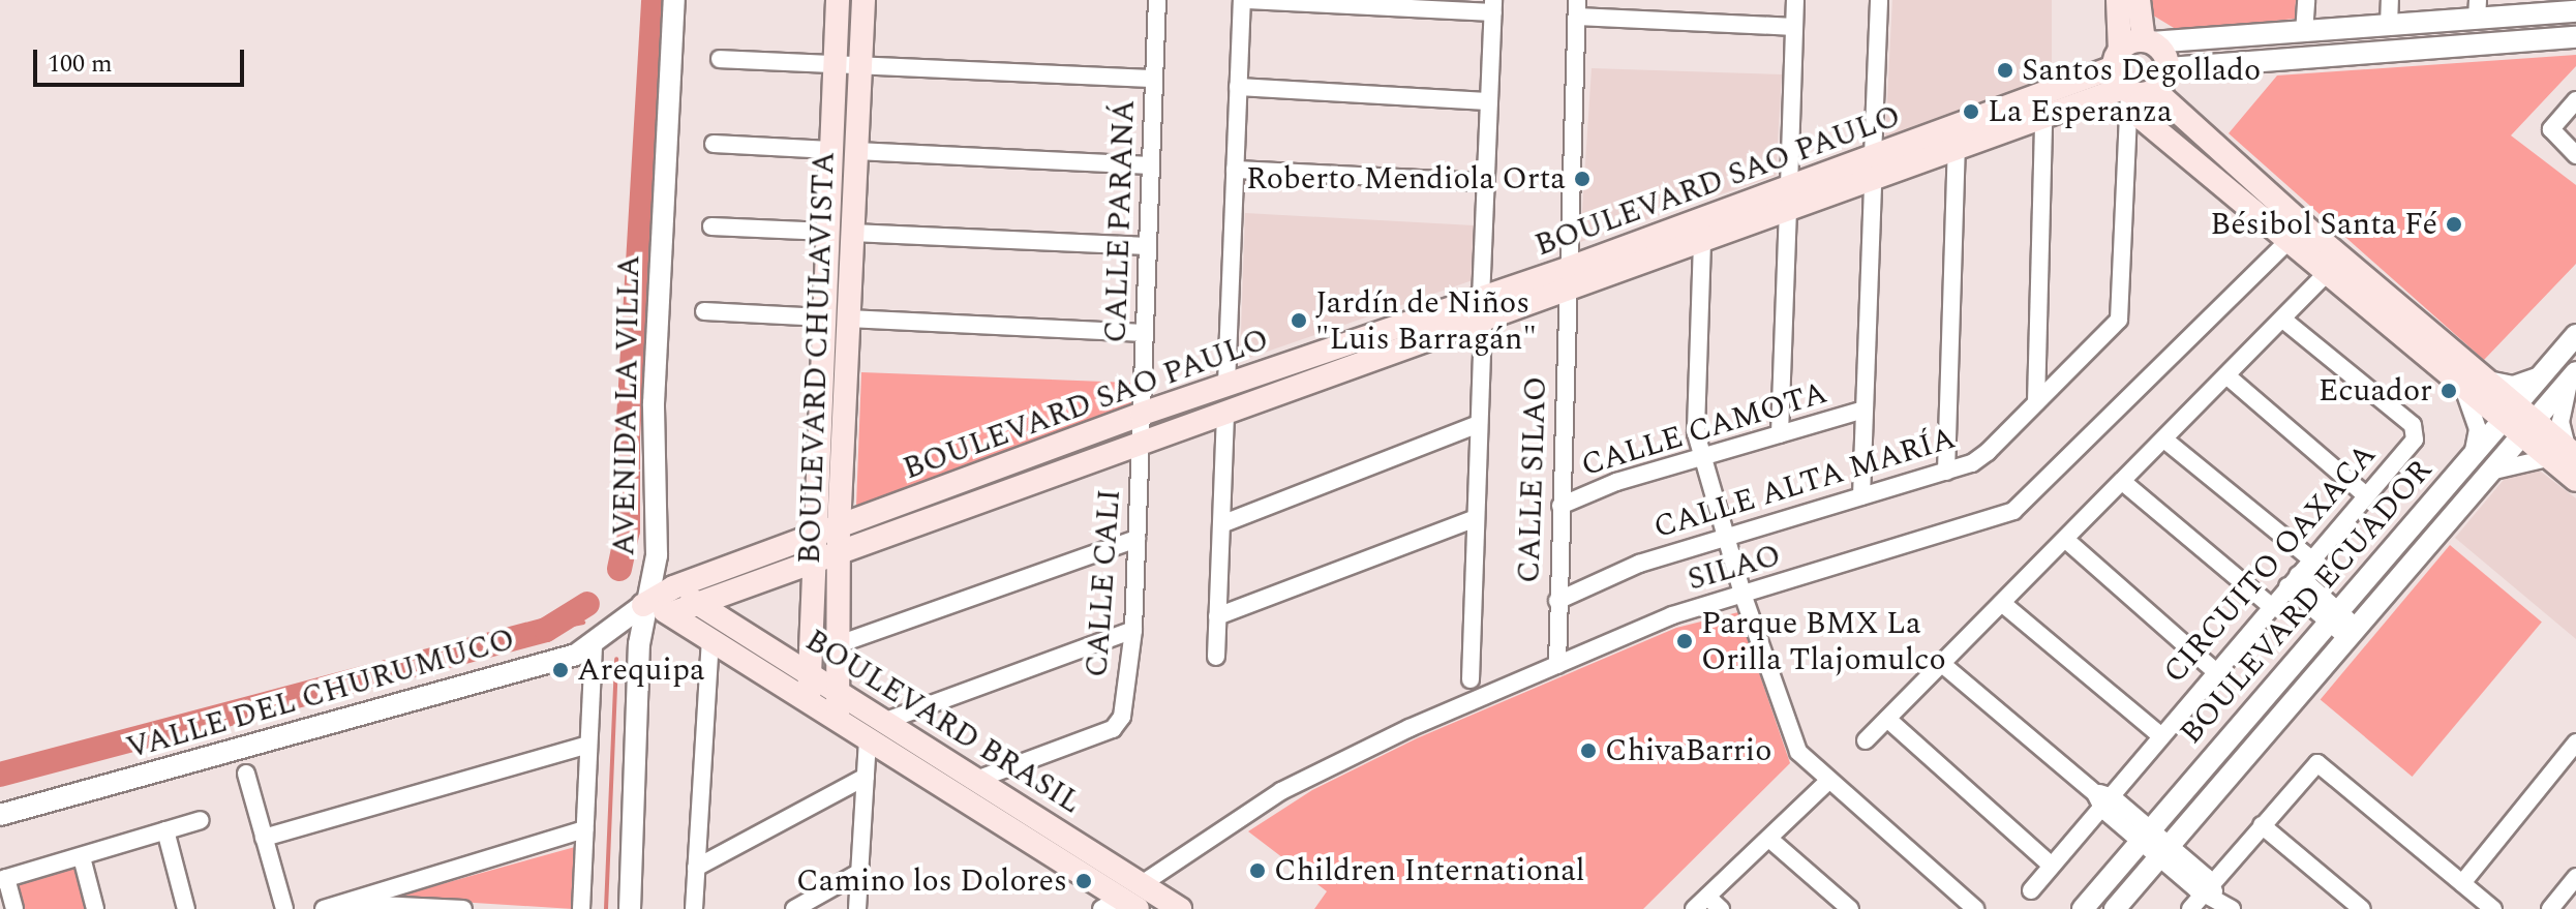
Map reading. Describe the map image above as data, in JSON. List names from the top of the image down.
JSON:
{
  "streets": {
    "main road": ["BOULEVARD SAO PAULO", "BOULEVARD CHULAVISTA", "BOULEVARD BRASIL"],
    "street": [
      "CALLE PARANÁ",
      "AVENIDA LA VILLA",
      "CALLE CAMOTA",
      "CALLE SILAO",
      "CALLE ALTA MARÍA",
      "CIRCUITO OAXACA",
      "SILAO",
      "CALLE CALI",
      "BOULEVARD ECUADOR",
      "VALLE DEL CHURUMUCO"
    ]
  },
  "crossings": [
    ["BOULEVARD SAO PAULO", "CALLE PARANÁ"],
    ["BOULEVARD SAO PAULO", "BOULEVARD CHULAVISTA"],
    ["BOULEVARD SAO PAULO", "AVENIDA LA VILLA"],
    ["BOULEVARD SAO PAULO", "CALLE SILAO"],
    ["BOULEVARD SAO PAULO", "CALLE ALTA MARÍA"],
    ["BOULEVARD SAO PAULO", "CALLE CALI"],
    ["BOULEVARD SAO PAULO", "VALLE DEL CHURUMUCO"],
    ["BOULEVARD SAO PAULO", "BOULEVARD BRASIL"],
    ["CALLE PARANÁ", "CALLE CALI"],
    ["BOULEVARD CHULAVISTA", "BOULEVARD BRASIL"],
    ["AVENIDA LA VILLA", "VALLE DEL CHURUMUCO"],
    ["AVENIDA LA VILLA", "BOULEVARD BRASIL"],
    ["CALLE CAMOTA", "CALLE SILAO"],
    ["CALLE SILAO", "CALLE ALTA MARÍA"],
    ["CALLE SILAO", "SILAO"],
    ["SILAO", "BOULEVARD BRASIL"],
    ["CALLE CALI", "BOULEVARD BRASIL"],
    ["VALLE DEL CHURUMUCO", "BOULEVARD BRASIL"]
  ],
  "places": [
    "Santos Degollado",
    "La Esperanza",
    "Roberto Mendiola Orta",
    "Bésibol Santa Fé",
    "Jardín de Niños \"Luis Barragán\"",
    "Ecuador",
    "Parque BMX La Orilla Tlajomulco",
    "Arequipa",
    "ChivaBarrio",
    "Children International",
    "Camino los Dolores"
  ],
  "scale_bar": "100 m"
}
